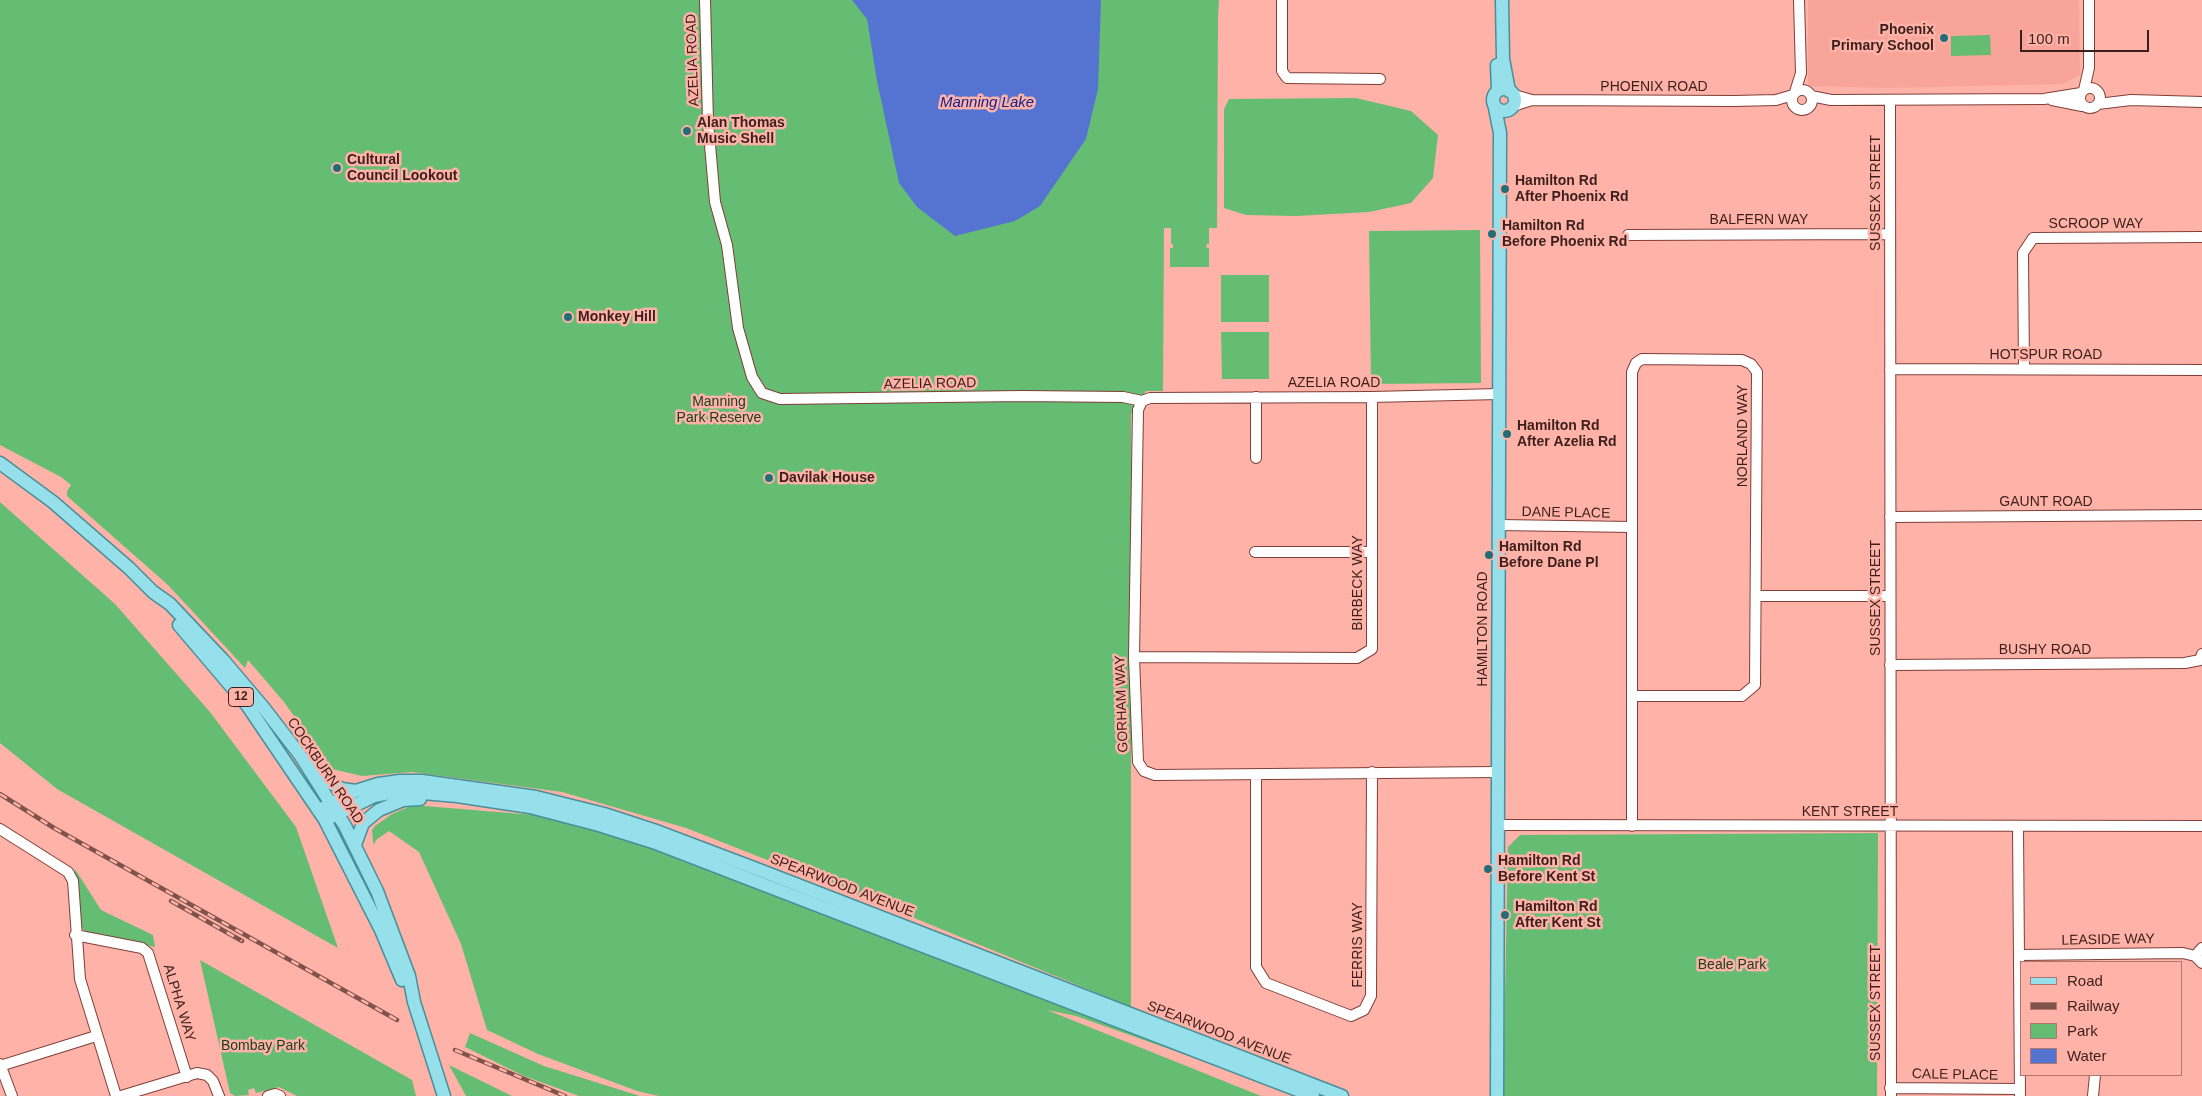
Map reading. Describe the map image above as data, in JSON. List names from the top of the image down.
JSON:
{
  "streets": {
    "main road": [
      "HAMILTON ROAD",
      "12",
      "COCKBURN ROAD",
      "SPEARWOOD AVENUE"
    ],
    "street": [
      "AZELIA ROAD",
      "PHOENIX ROAD",
      "SUSSEX STREET",
      "BALFERN WAY",
      "SCROOP WAY",
      "HOTSPUR ROAD",
      "NORLAND WAY",
      "GAUNT ROAD",
      "DANE PLACE",
      "BIRBECK WAY",
      "BUSHY ROAD",
      "GORHAM WAY",
      "KENT STREET",
      "LEASIDE WAY",
      "FERRIS WAY",
      "ALPHA WAY",
      "CALE PLACE"
    ]
  },
  "crossings": [
    ["AZELIA ROAD", "BIRBECK WAY"],
    ["AZELIA ROAD", "HAMILTON ROAD"],
    ["AZELIA ROAD", "GORHAM WAY"],
    ["PHOENIX ROAD", "HAMILTON ROAD"],
    ["SUSSEX STREET", "BALFERN WAY"],
    ["SUSSEX STREET", "HOTSPUR ROAD"],
    ["SUSSEX STREET", "GAUNT ROAD"],
    ["SUSSEX STREET", "BUSHY ROAD"],
    ["SUSSEX STREET", "KENT STREET"],
    ["SUSSEX STREET", "CALE PLACE"],
    ["SCROOP WAY", "HOTSPUR ROAD"],
    ["NORLAND WAY", "DANE PLACE"],
    ["NORLAND WAY", "KENT STREET"],
    ["DANE PLACE", "HAMILTON ROAD"],
    ["BIRBECK WAY", "GORHAM WAY"],
    ["HAMILTON ROAD", "GORHAM WAY"],
    ["HAMILTON ROAD", "KENT STREET"],
    ["GORHAM WAY", "FERRIS WAY"],
    ["COCKBURN ROAD", "SPEARWOOD AVENUE"]
  ],
  "water": ["Manning Lake"],
  "parks": ["Manning Park Reserve", "Beale Park", "Bombay Park"],
  "places": [
    "Phoenix Primary School",
    "Alan Thomas Music Shell",
    "Cultural Council Lookout",
    "Hamilton Rd After Phoenix Rd",
    "Hamilton Rd Before Phoenix Rd",
    "Monkey Hill",
    "Hamilton Rd After Azelia Rd",
    "Davilak House",
    "Hamilton Rd Before Dane Pl",
    "Hamilton Rd Before Kent St",
    "Hamilton Rd After Kent St"
  ],
  "legend": [
    "Road",
    "Railway",
    "Park",
    "Water"
  ],
  "scale_bar": "100 m"
}
